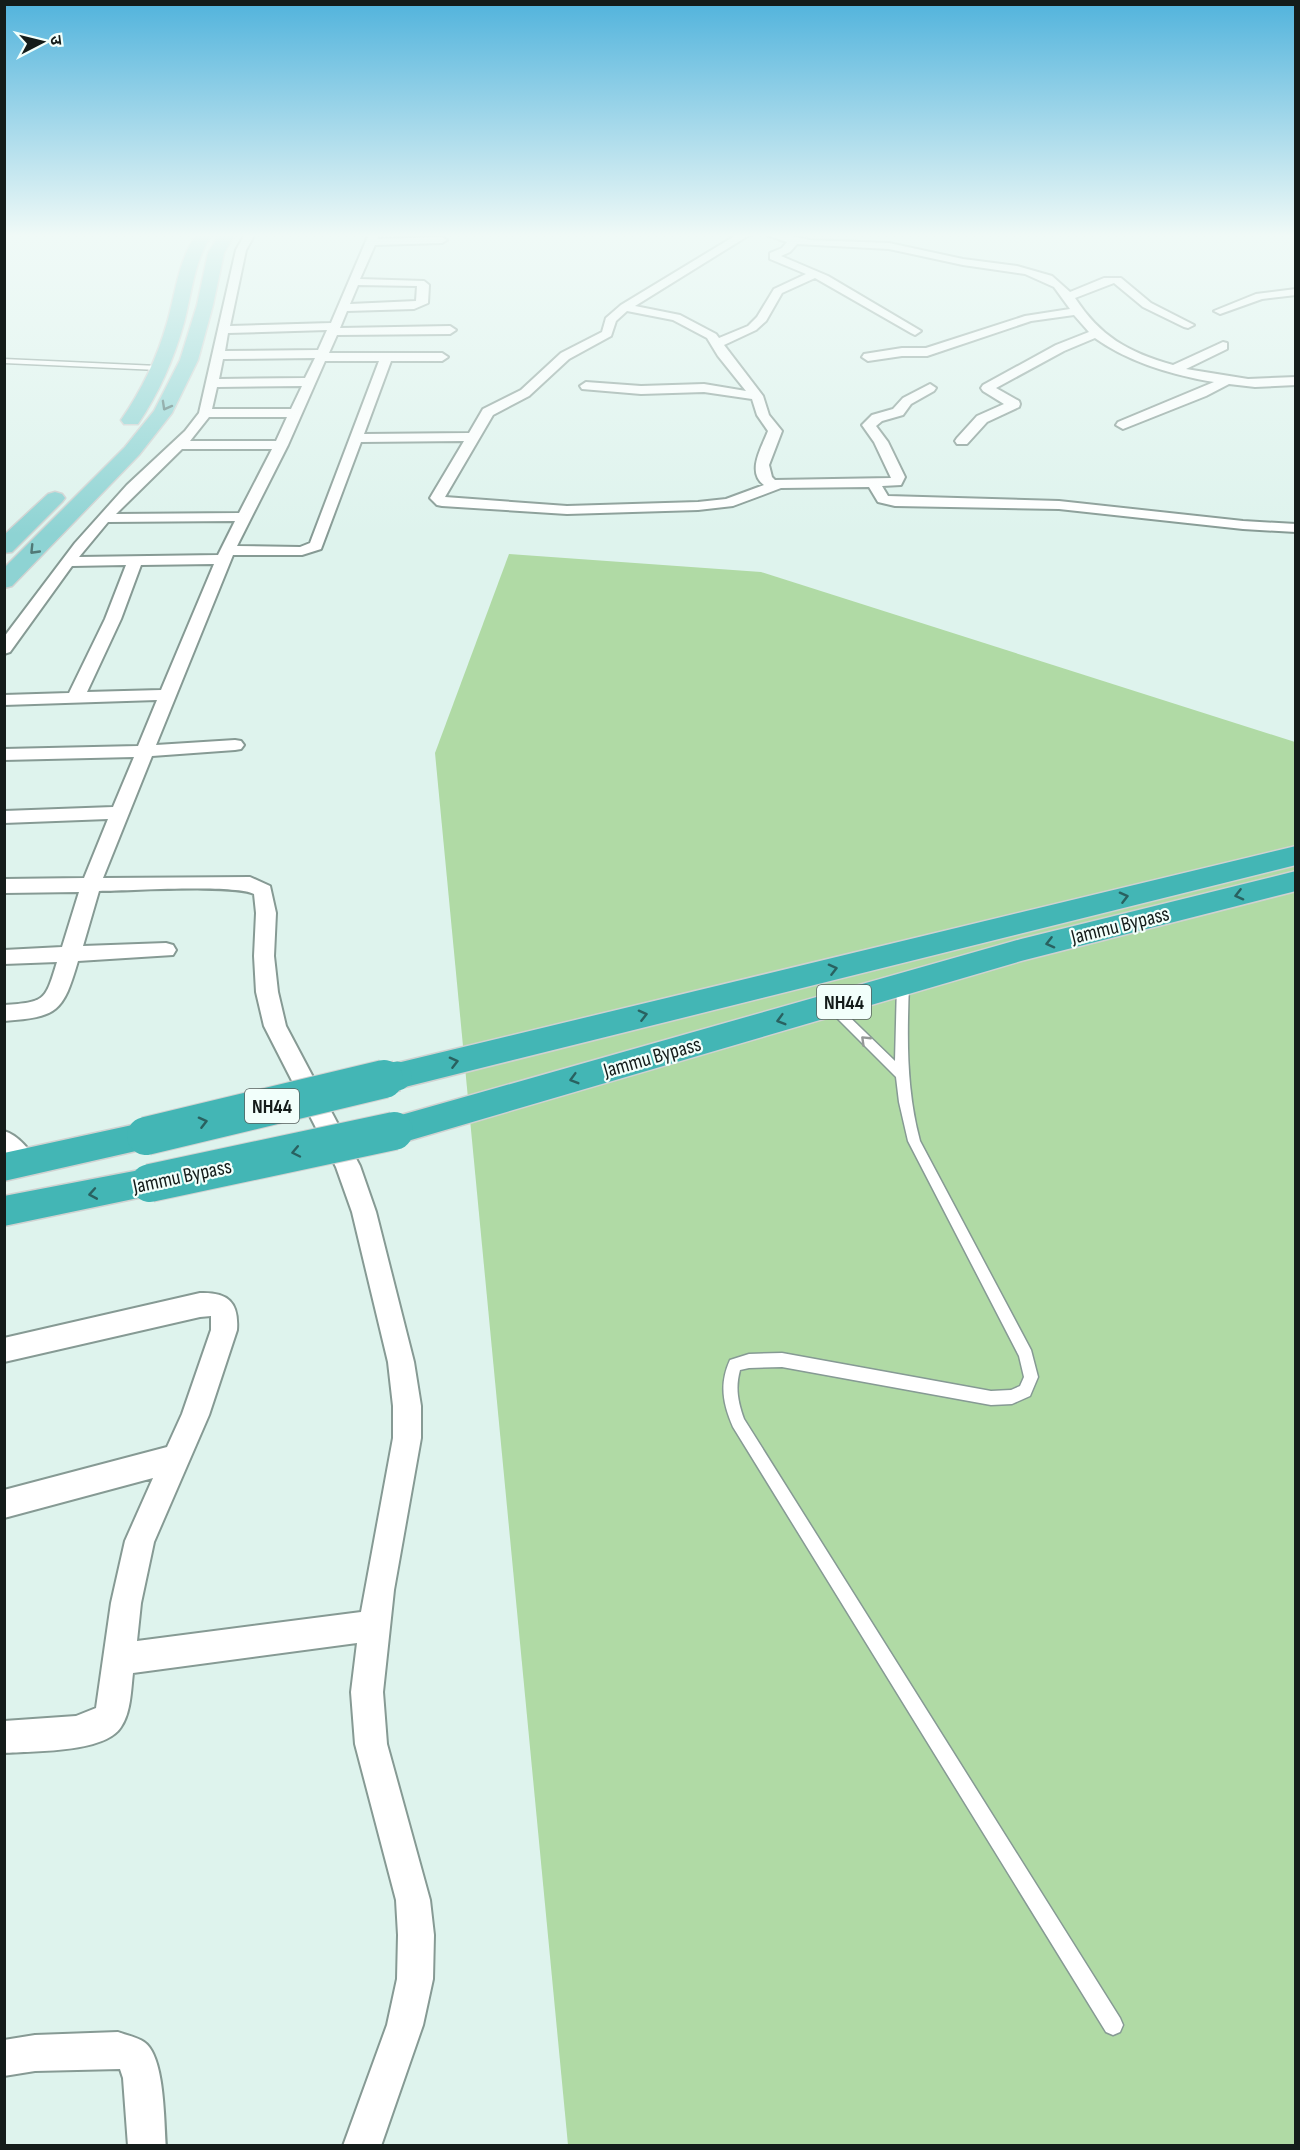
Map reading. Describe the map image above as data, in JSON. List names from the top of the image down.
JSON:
{
  "streets": {
    "highway": ["Jammu Bypass", "NH44"]
  },
  "north": "right"
}
